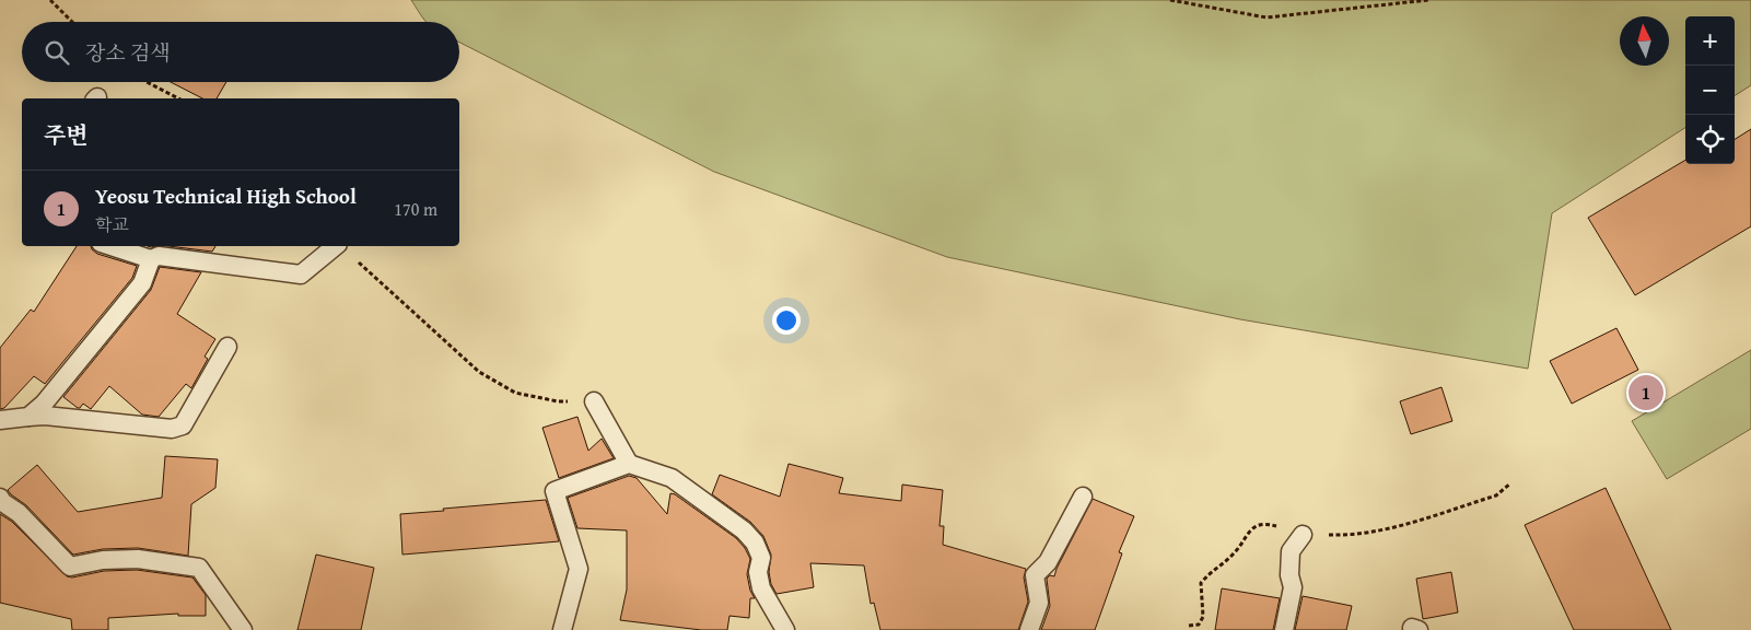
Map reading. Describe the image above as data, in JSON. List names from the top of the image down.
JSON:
{
  "north": "top",
  "page": {
    "map_buttons": ["+", "−"],
    "search": "장소 검색",
    "heading": "주변",
    "list": [
      {
        "mark": "1",
        "name": "Yeosu Technical High School",
        "note": "학교",
        "value": "170 m"
      }
    ],
    "pins": "1"
  }
}
